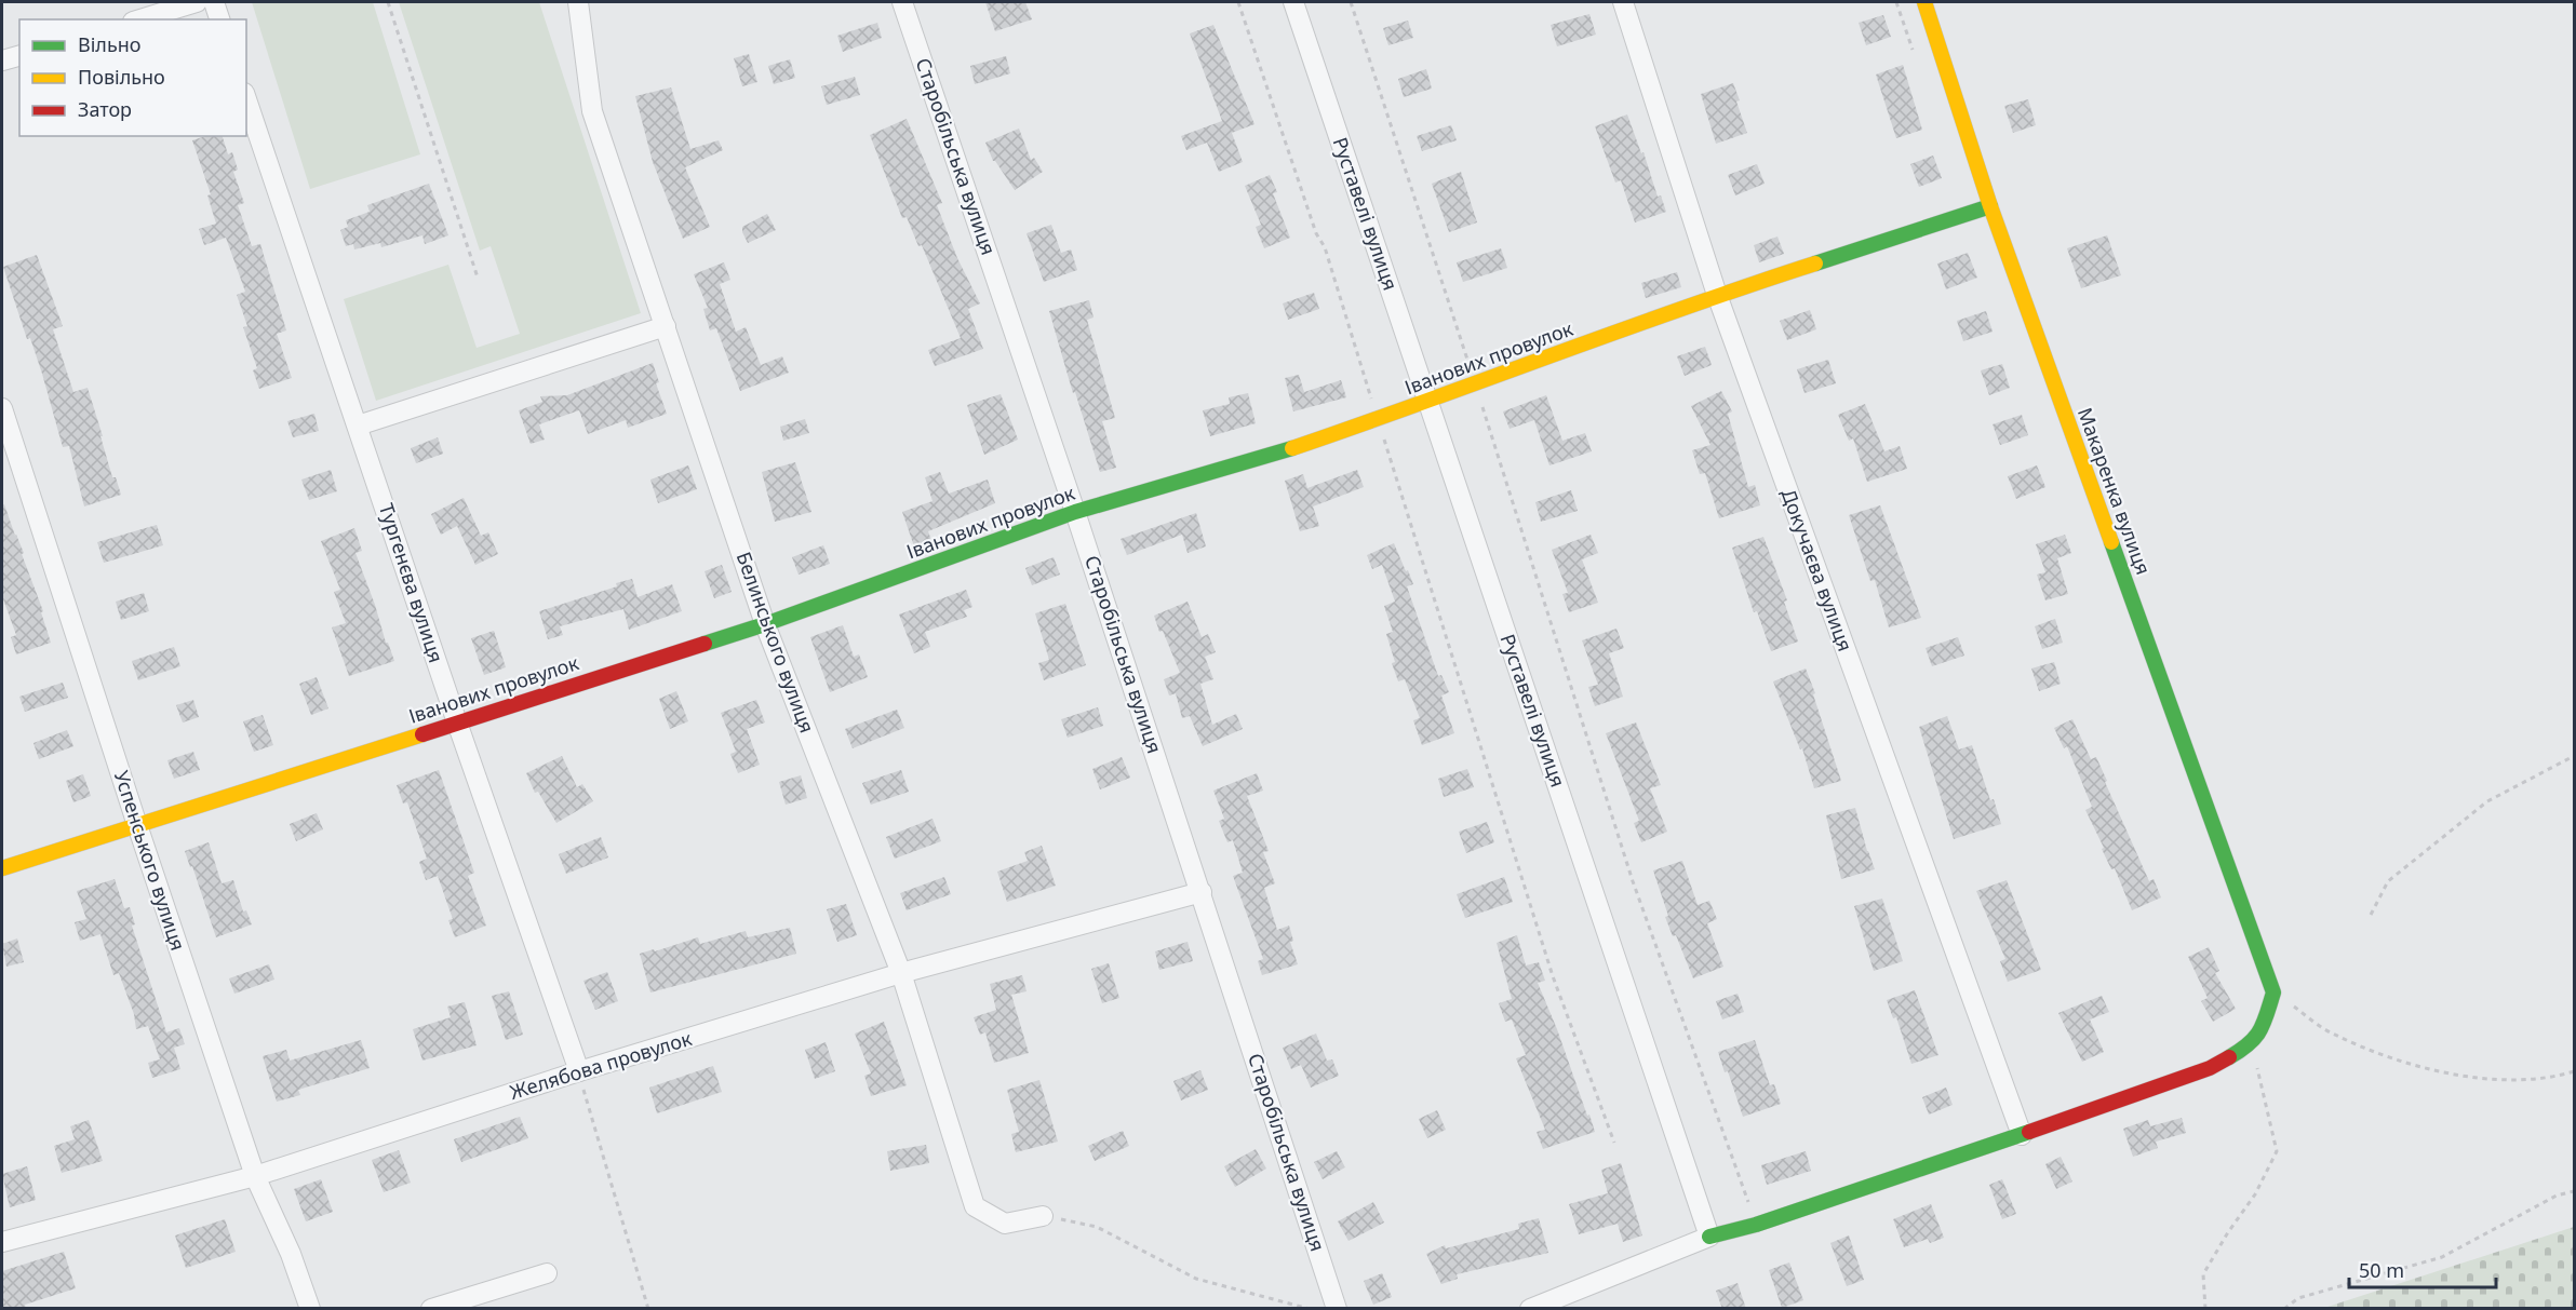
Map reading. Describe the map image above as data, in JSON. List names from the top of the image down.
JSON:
{
  "streets": {
    "street": [
      "Старобільська вулиця",
      "Руставелі вулиця",
      "Іванових провулок",
      "Макаренка вулиця",
      "Докучаєва вулиця",
      "Тургенєва вулиця",
      "Белинського вулиця",
      "Успенського вулиця",
      "Желябова провулок"
    ]
  },
  "crossings": [
    ["Старобільська вулиця", "Іванових провулок"],
    ["Старобільська вулиця", "Желябова провулок"],
    ["Руставелі вулиця", "Іванових провулок"],
    ["Іванових провулок", "Макаренка вулиця"],
    ["Іванових провулок", "Докучаєва вулиця"],
    ["Іванових провулок", "Тургенєва вулиця"],
    ["Іванових провулок", "Белинського вулиця"],
    ["Іванових провулок", "Успенського вулиця"],
    ["Тургенєва вулиця", "Желябова провулок"],
    ["Белинського вулиця", "Желябова провулок"],
    ["Успенського вулиця", "Желябова провулок"]
  ],
  "legend": ["Вільно", "Повільно", "Затор"],
  "scale_bar": "50 m"
}
